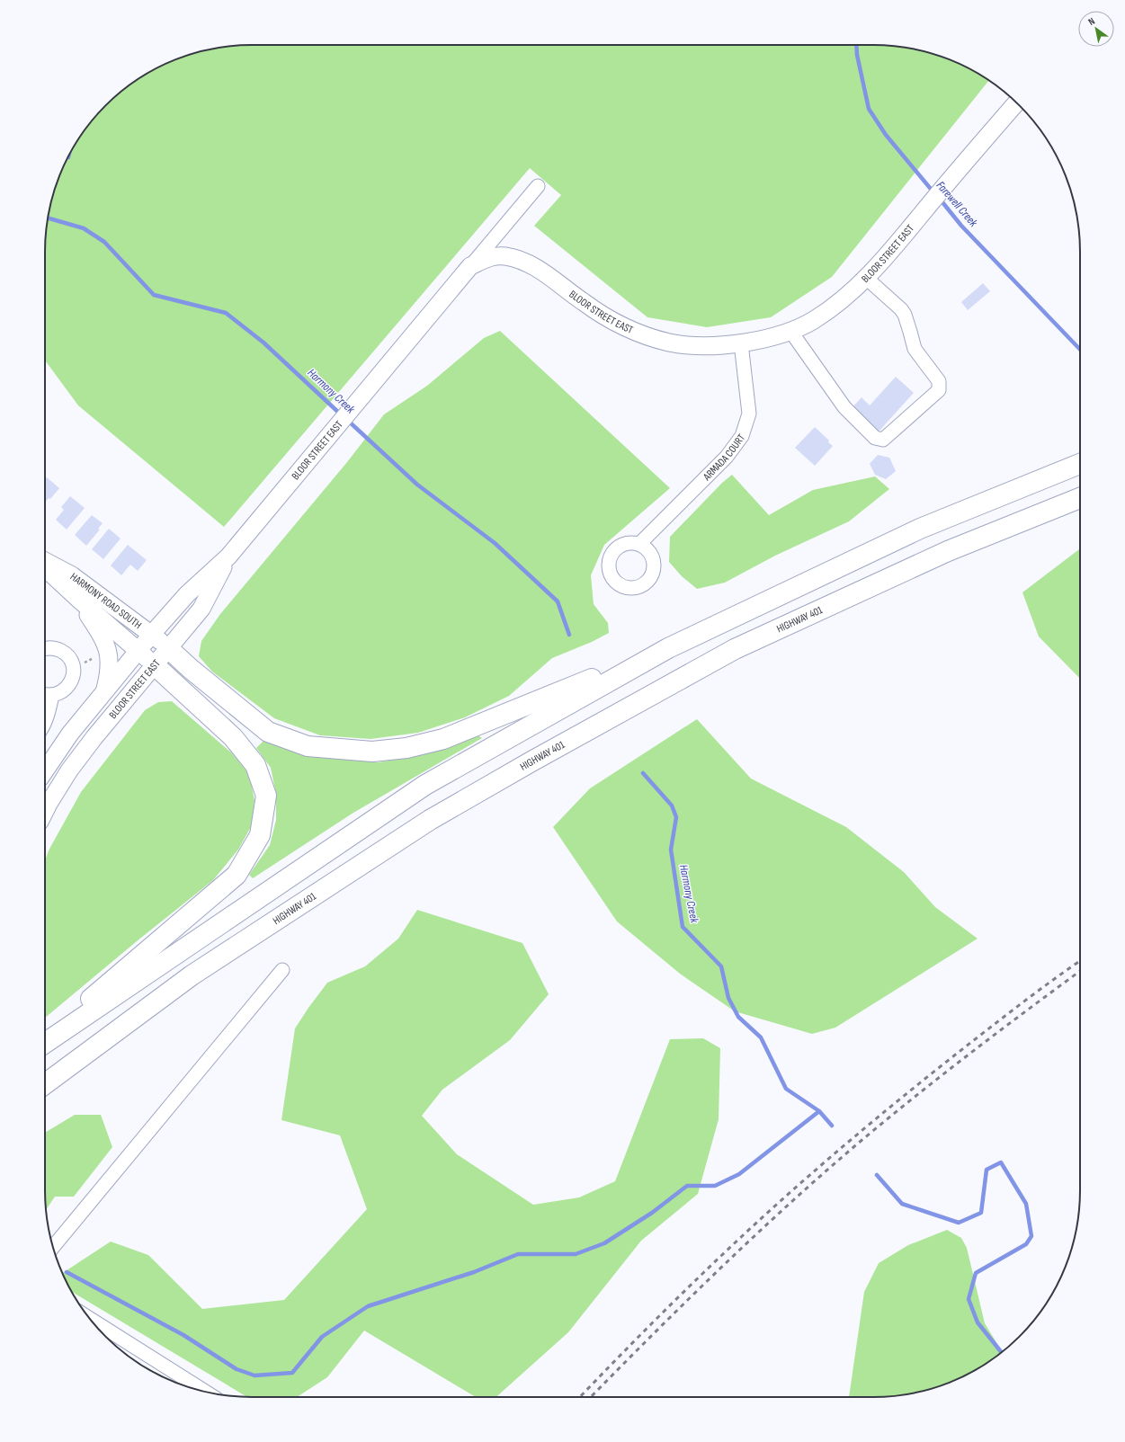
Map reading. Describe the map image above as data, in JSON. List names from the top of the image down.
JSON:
{
  "streets": {
    "highway": ["HIGHWAY 401"],
    "main road": ["BLOOR STREET EAST", "HARMONY ROAD SOUTH"],
    "street": ["ARMADA COURT"]
  },
  "crossings": [
    ["BLOOR STREET EAST", "ARMADA COURT"],
    ["BLOOR STREET EAST", "HARMONY ROAD SOUTH"]
  ],
  "water": ["Farewell Creek", "Harmony Creek"],
  "north": "top left"
}
